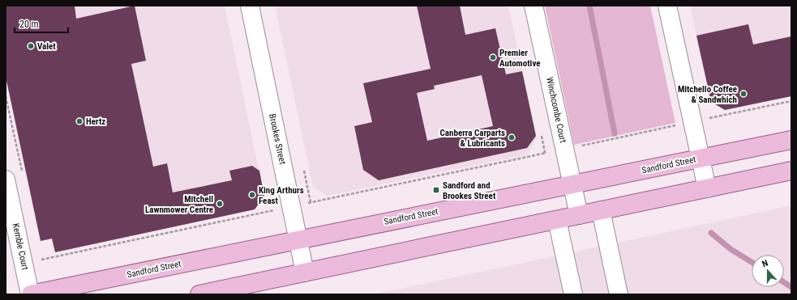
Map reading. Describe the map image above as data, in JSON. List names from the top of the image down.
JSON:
{
  "streets": {
    "main road": ["Sandford Street"],
    "street": ["Winchcombe Court", "Brookes Street", "Kemble Court"]
  },
  "crossings": [
    ["Winchcombe Court", "Sandford Street"],
    ["Brookes Street", "Sandford Street"],
    ["Sandford Street", "Kemble Court"]
  ],
  "places": {
    "other": [
      "Valet",
      "Premier Automotive",
      "Mitchello Coffee & Sandwhich",
      "Hertz",
      "Canberra Carparts & Lubricants",
      "King Arthurs Feast",
      "Mitchell Lawnmower Centre"
    ],
    "transit": ["Sandford and Brookes Street"]
  },
  "scale_bar": "20 m",
  "north": "top"
}
